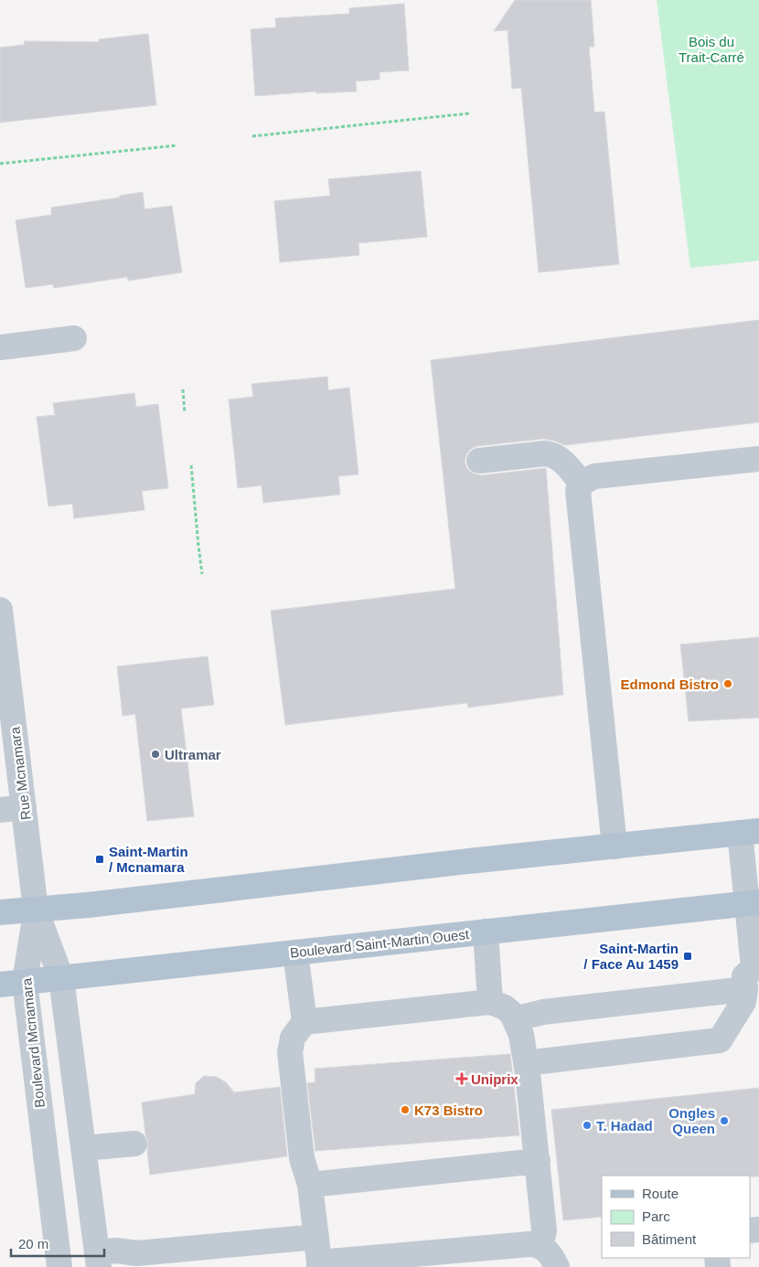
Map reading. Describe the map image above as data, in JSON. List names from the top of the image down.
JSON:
{
  "streets": {
    "main road": ["Boulevard Saint-Martin Ouest"],
    "street": ["Rue Mcnamara", "Boulevard Mcnamara"]
  },
  "crossings": [
    ["Rue Mcnamara", "Boulevard Mcnamara"],
    ["Boulevard Saint-Martin Ouest", "Boulevard Mcnamara"]
  ],
  "parks": ["Bois du Trait-Carré"],
  "places": {
    "other": [
      "Edmond Bistro",
      "Ultramar",
      "K73 Bistro",
      "Ongles Queen",
      "T. Hadad"
    ],
    "transit": ["Saint-Martin / Mcnamara", "Saint-Martin / Face Au 1459"],
    "health": ["Uniprix"]
  },
  "legend": ["Route", "Parc", "Bâtiment"],
  "scale_bar": "20 m"
}
